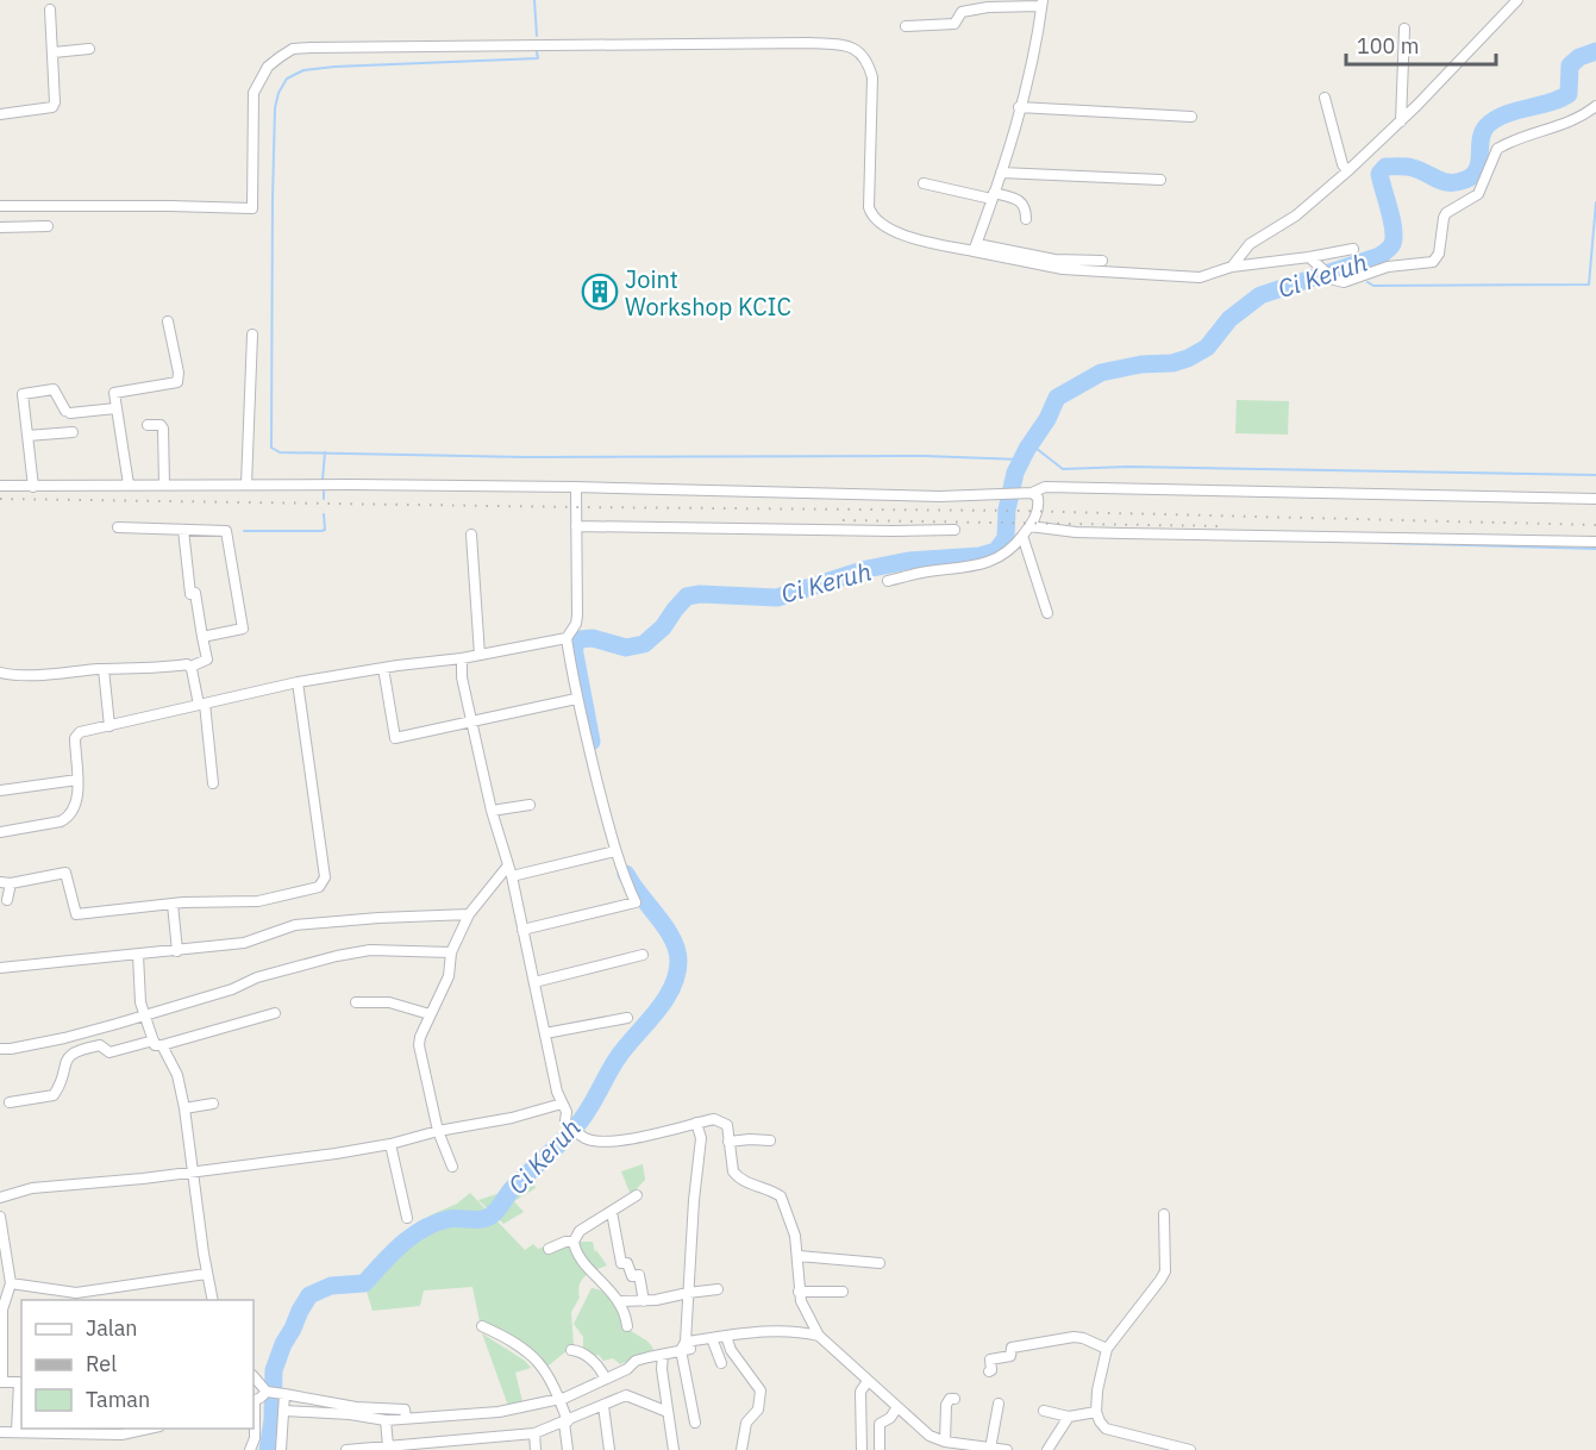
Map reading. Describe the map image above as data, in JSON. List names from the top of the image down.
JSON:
{
  "water": ["Ci Keruh"],
  "places": {
    "building": ["Joint Workshop KCIC"]
  },
  "legend": ["Jalan", "Rel", "Taman"],
  "scale_bar": "100 m"
}
